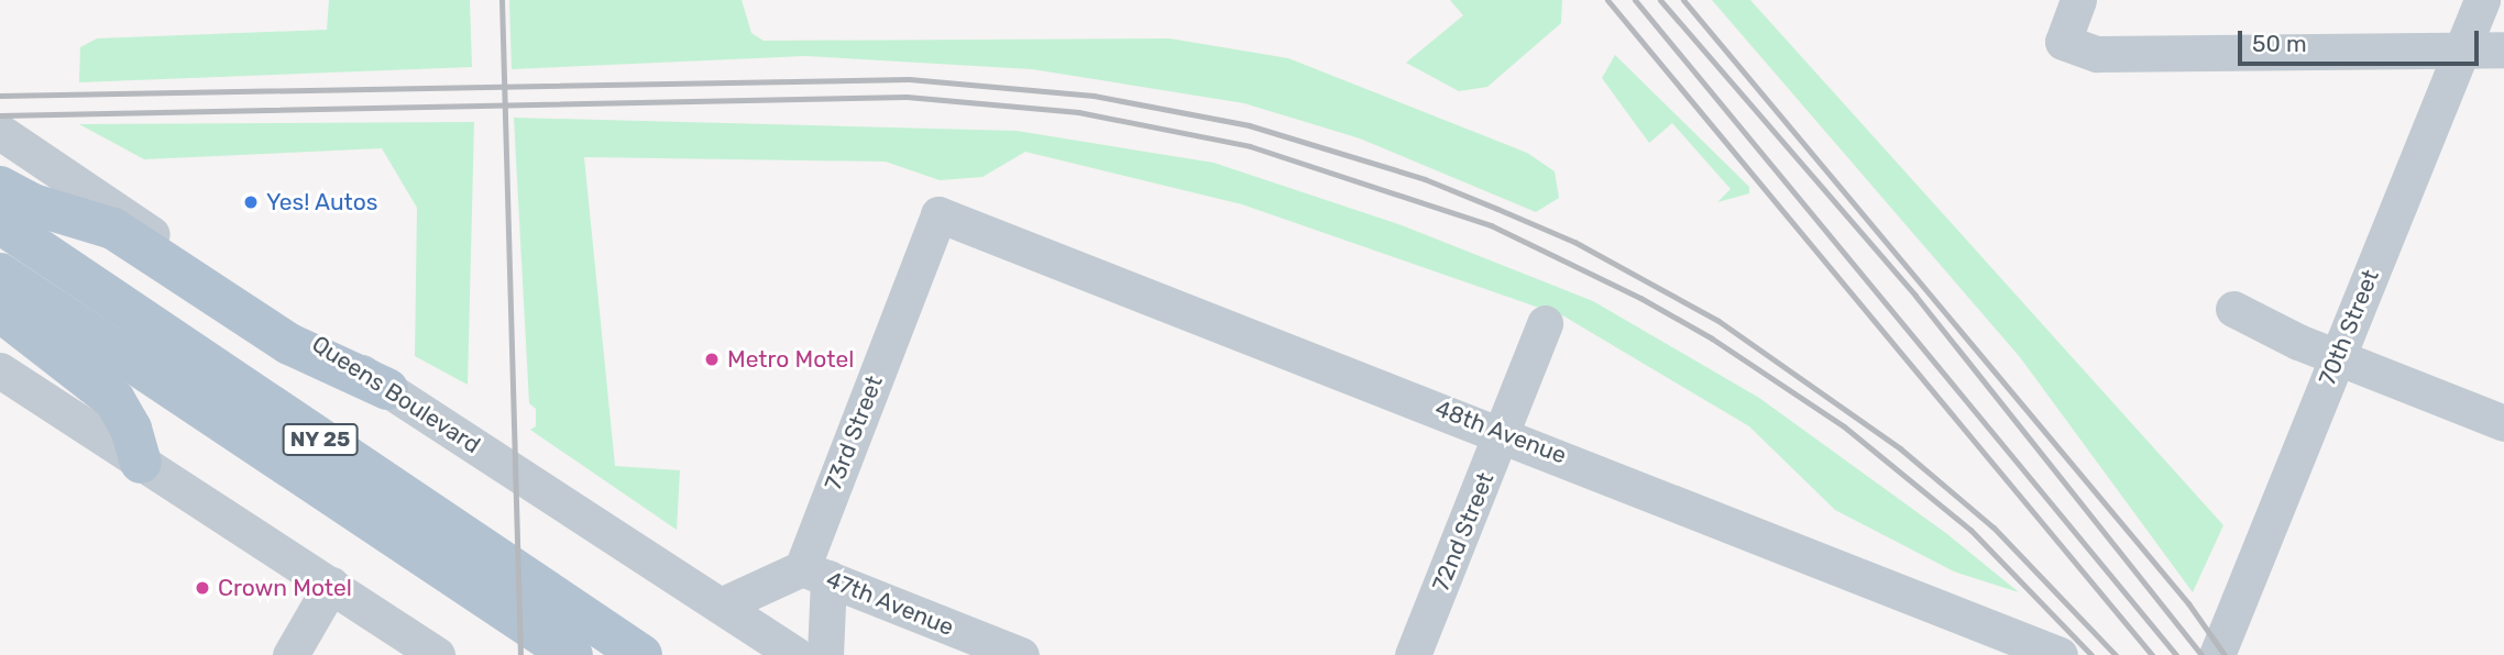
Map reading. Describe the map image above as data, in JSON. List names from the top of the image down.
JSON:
{
  "streets": {
    "main road": ["NY 25"],
    "street": [
      "70th Street",
      "Queens Boulevard",
      "48th Avenue",
      "73rd Street",
      "72nd Street",
      "47th Avenue"
    ]
  },
  "crossings": [
    ["48th Avenue", "73rd Street"],
    ["48th Avenue", "72nd Street"],
    ["73rd Street", "47th Avenue"]
  ],
  "places": ["Yes! Autos", "Metro Motel", "Crown Motel"],
  "scale_bar": "50 m"
}
